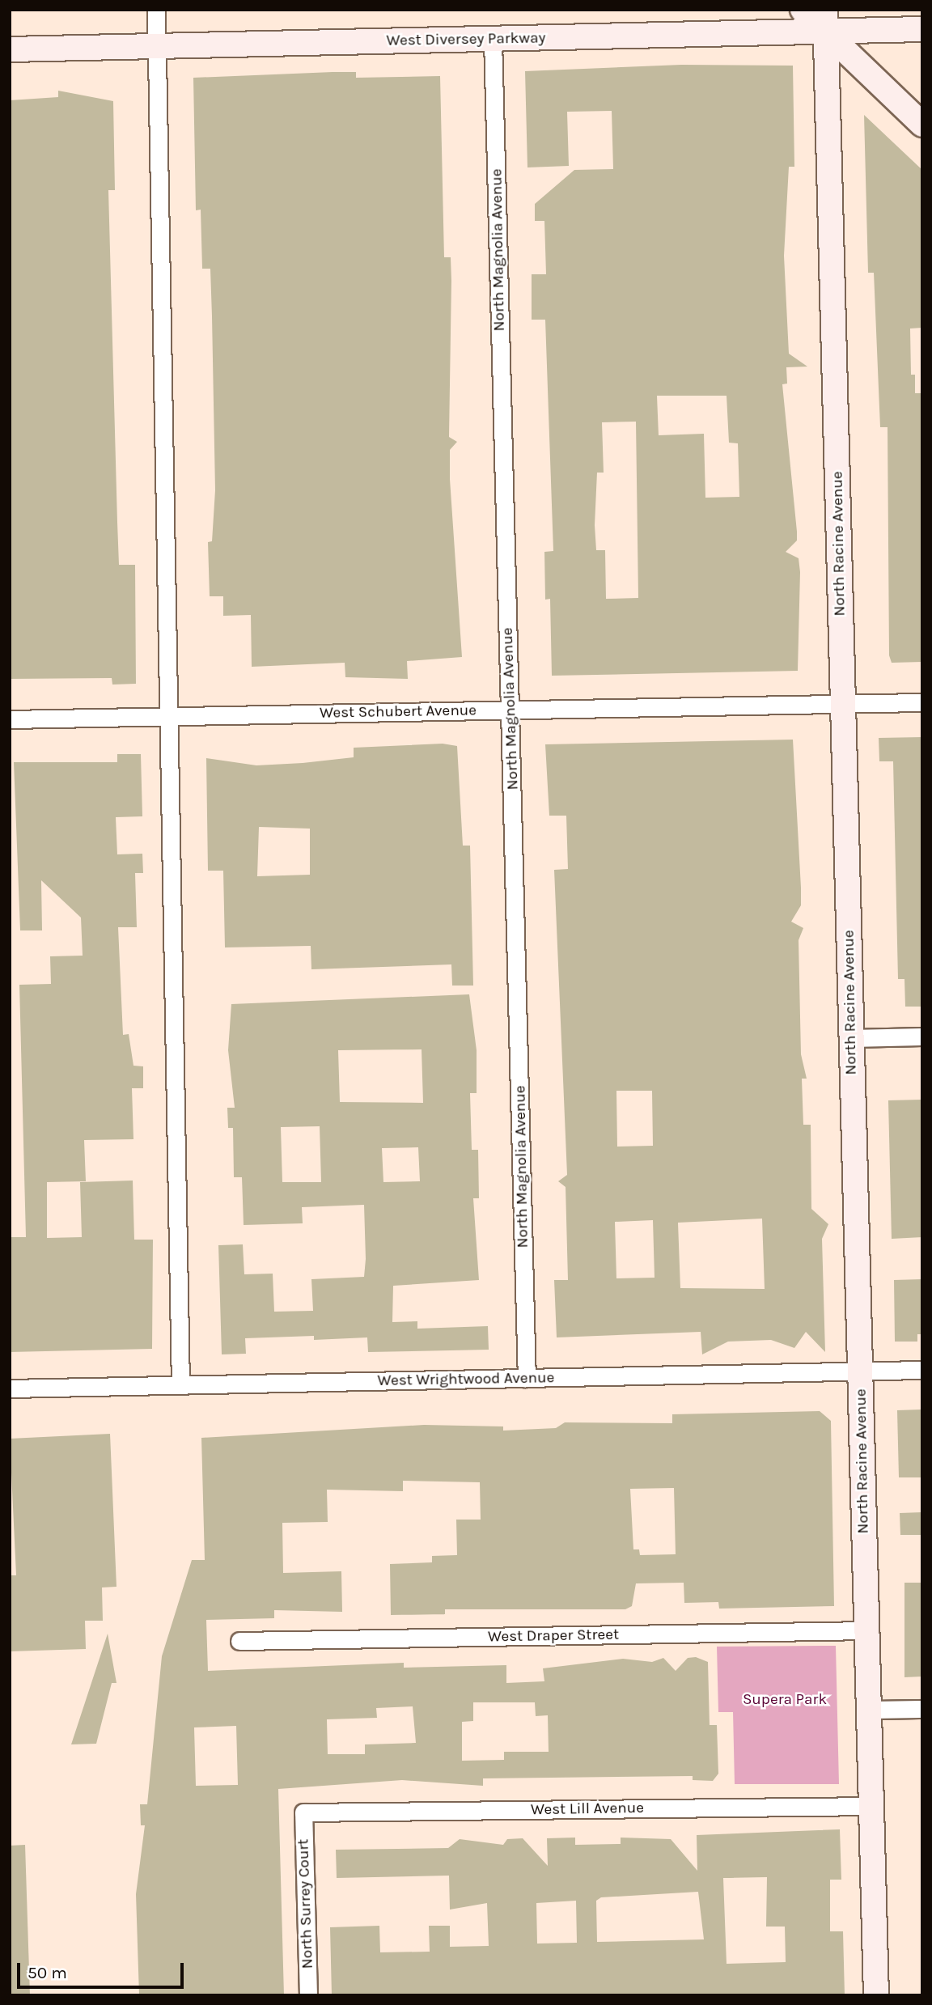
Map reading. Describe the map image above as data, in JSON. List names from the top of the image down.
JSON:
{
  "streets": {
    "street": [
      "West Diversey Parkway",
      "North Magnolia Avenue",
      "North Racine Avenue",
      "West Schubert Avenue",
      "West Wrightwood Avenue",
      "West Draper Street",
      "West Lill Avenue",
      "North Surrey Court"
    ]
  },
  "crossings": [
    ["West Diversey Parkway", "North Magnolia Avenue"],
    ["West Diversey Parkway", "North Racine Avenue"],
    ["North Magnolia Avenue", "West Schubert Avenue"],
    ["North Magnolia Avenue", "West Wrightwood Avenue"],
    ["North Racine Avenue", "West Schubert Avenue"],
    ["North Racine Avenue", "West Wrightwood Avenue"],
    ["North Racine Avenue", "West Draper Street"],
    ["North Racine Avenue", "West Lill Avenue"],
    ["West Lill Avenue", "North Surrey Court"]
  ],
  "parks": ["Supera Park"],
  "scale_bar": "50 m"
}
